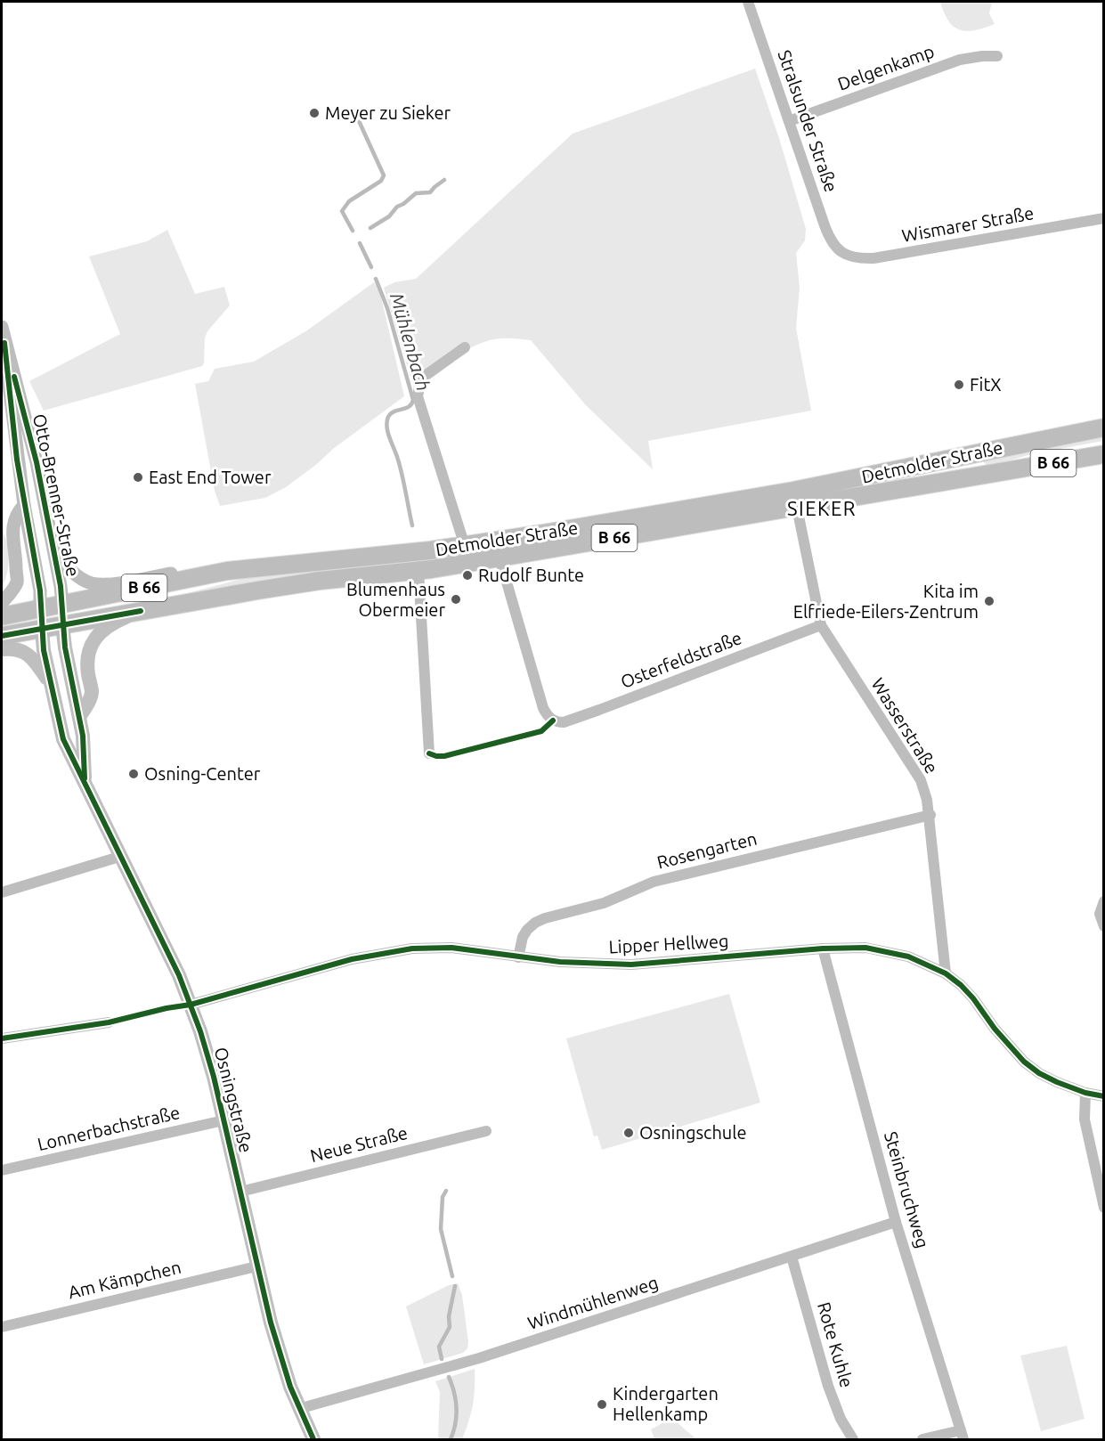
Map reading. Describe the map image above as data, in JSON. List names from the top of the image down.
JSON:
{
  "streets": {
    "main road": ["Detmolder Straße", "B 66", "Osningstraße"],
    "street": [
      "Delgenkamp",
      "Stralsunder Straße",
      "Wismarer Straße",
      "Otto-Brenner-Straße",
      "Osterfeldstraße",
      "Wasserstraße",
      "Rosengarten",
      "Lipper Hellweg",
      "Lonnerbachstraße",
      "Neue Straße",
      "Steinbruchweg",
      "Am Kämpchen",
      "Windmühlenweg",
      "Rote Kuhle"
    ]
  },
  "crossings": [
    ["Delgenkamp", "Stralsunder Straße"],
    ["Stralsunder Straße", "Wismarer Straße"],
    ["Detmolder Straße", "Otto-Brenner-Straße"],
    ["Detmolder Straße", "Osterfeldstraße"],
    ["Detmolder Straße", "Wasserstraße"],
    ["Detmolder Straße", "Osningstraße"],
    ["Osterfeldstraße", "Wasserstraße"],
    ["Wasserstraße", "Rosengarten"],
    ["Wasserstraße", "Lipper Hellweg"],
    ["Rosengarten", "Lipper Hellweg"],
    ["Lipper Hellweg", "Osningstraße"],
    ["Lipper Hellweg", "Steinbruchweg"],
    ["Osningstraße", "Lonnerbachstraße"],
    ["Osningstraße", "Neue Straße"],
    ["Osningstraße", "Am Kämpchen"],
    ["Osningstraße", "Windmühlenweg"],
    ["Steinbruchweg", "Windmühlenweg"],
    ["Windmühlenweg", "Rote Kuhle"]
  ],
  "districts": ["SIEKER"],
  "water": ["Mühlenbach"],
  "places": [
    "Meyer zu Sieker",
    "FitX",
    "East End Tower",
    "Rudolf Bunte",
    "Blumenhaus Obermeier",
    "Kita im Elfriede-Eilers-Zentrum",
    "Osning-Center",
    "Osningschule",
    "Kindergarten Hellenkamp"
  ]
}
